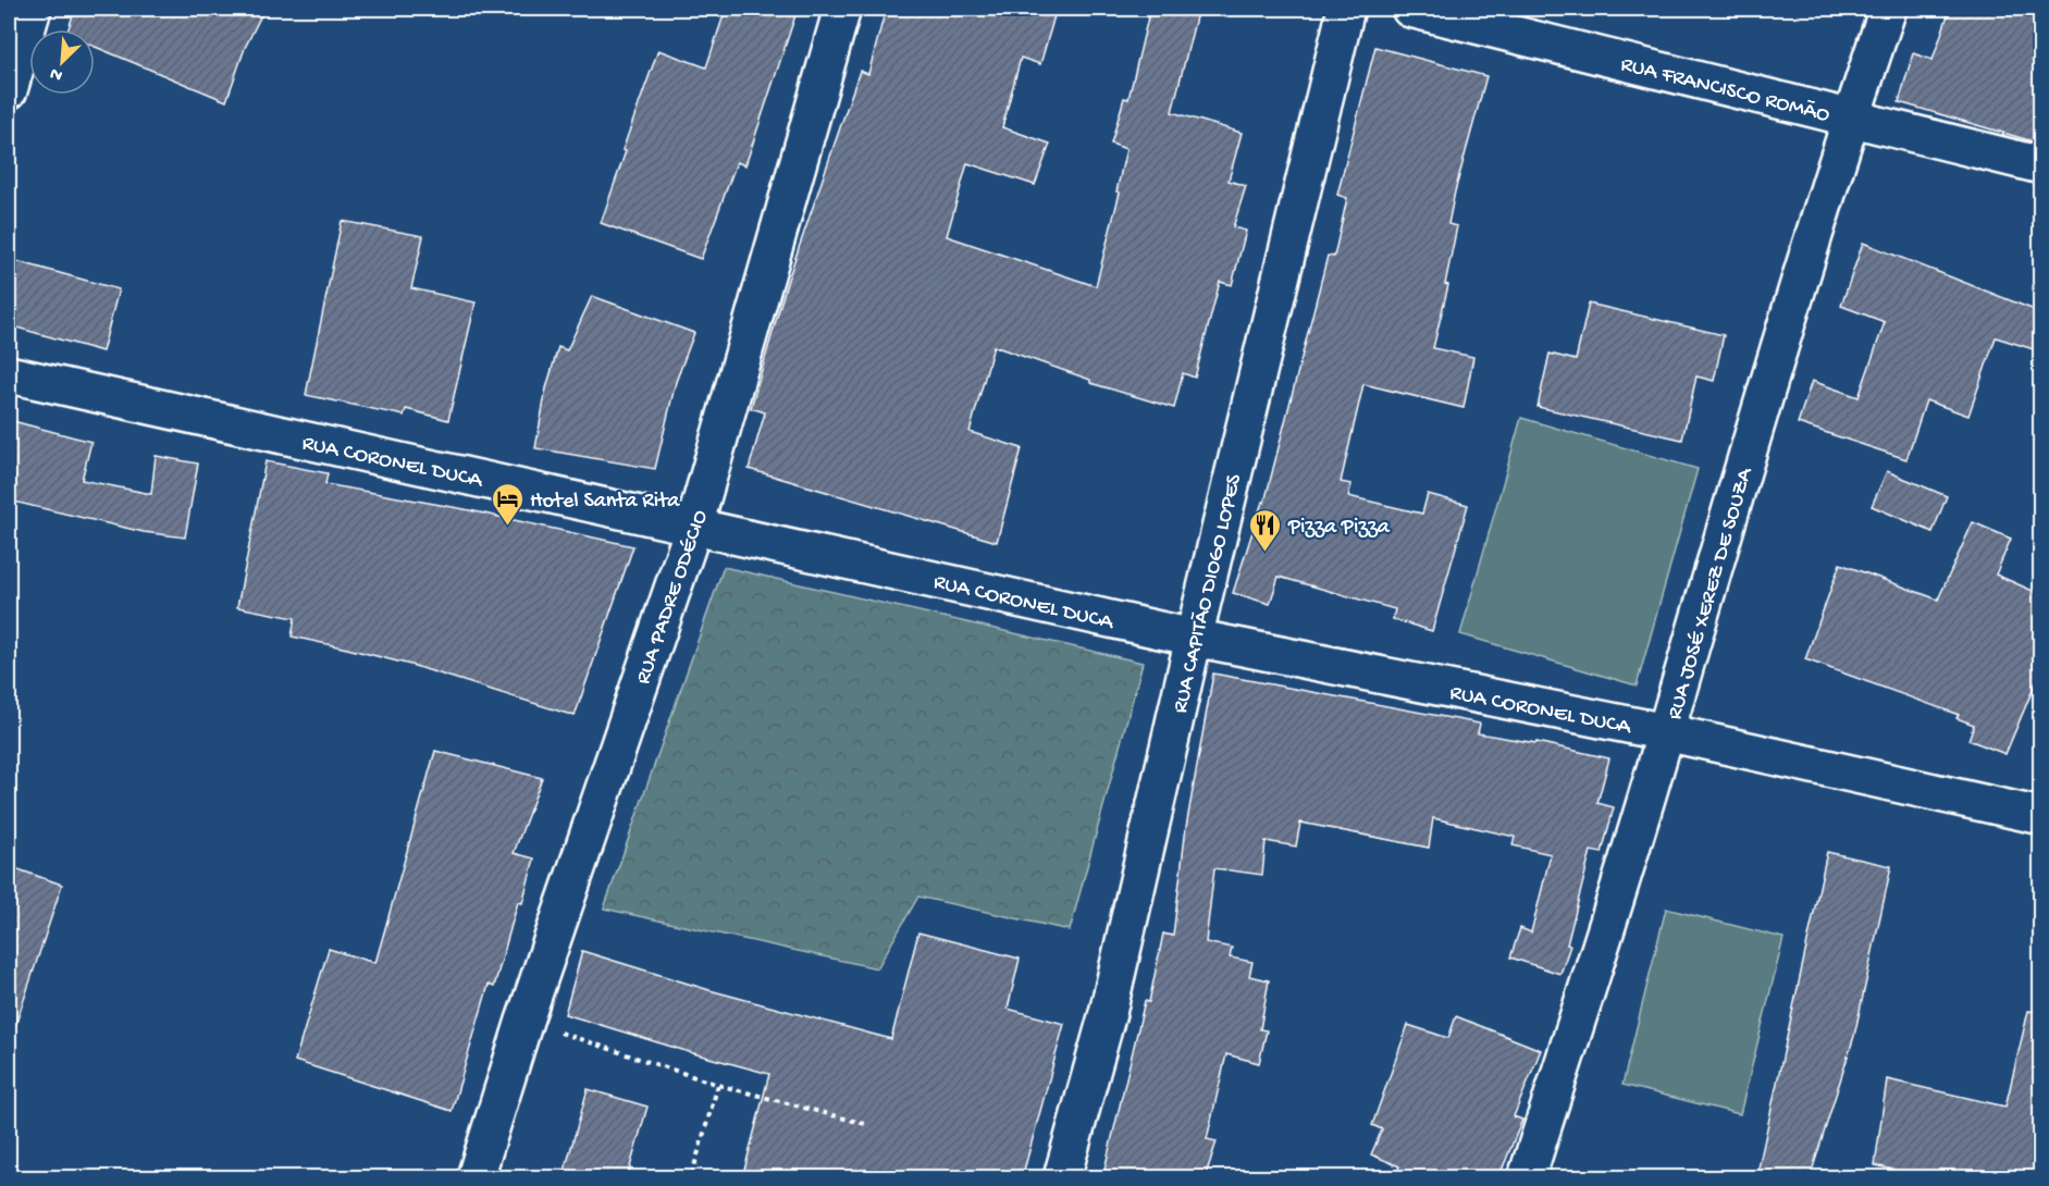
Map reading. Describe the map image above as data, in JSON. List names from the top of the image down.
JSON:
{
  "streets": {
    "street": [
      "RUA FRANCISCO ROMÃO",
      "RUA CORONEL DUCA",
      "RUA CAPITÃO DIOGO LOPES",
      "RUA JOSÉ XEREZ DE SOUZA",
      "RUA PADRE ODÉCIO"
    ]
  },
  "crossings": [
    ["RUA FRANCISCO ROMÃO", "RUA JOSÉ XEREZ DE SOUZA"],
    ["RUA CORONEL DUCA", "RUA CAPITÃO DIOGO LOPES"],
    ["RUA CORONEL DUCA", "RUA JOSÉ XEREZ DE SOUZA"],
    ["RUA CORONEL DUCA", "RUA PADRE ODÉCIO"]
  ],
  "places": {
    "hotel": ["Hotel Santa Rita"],
    "restaurant": ["Pizza Pizza"]
  },
  "north": "bottom left"
}
